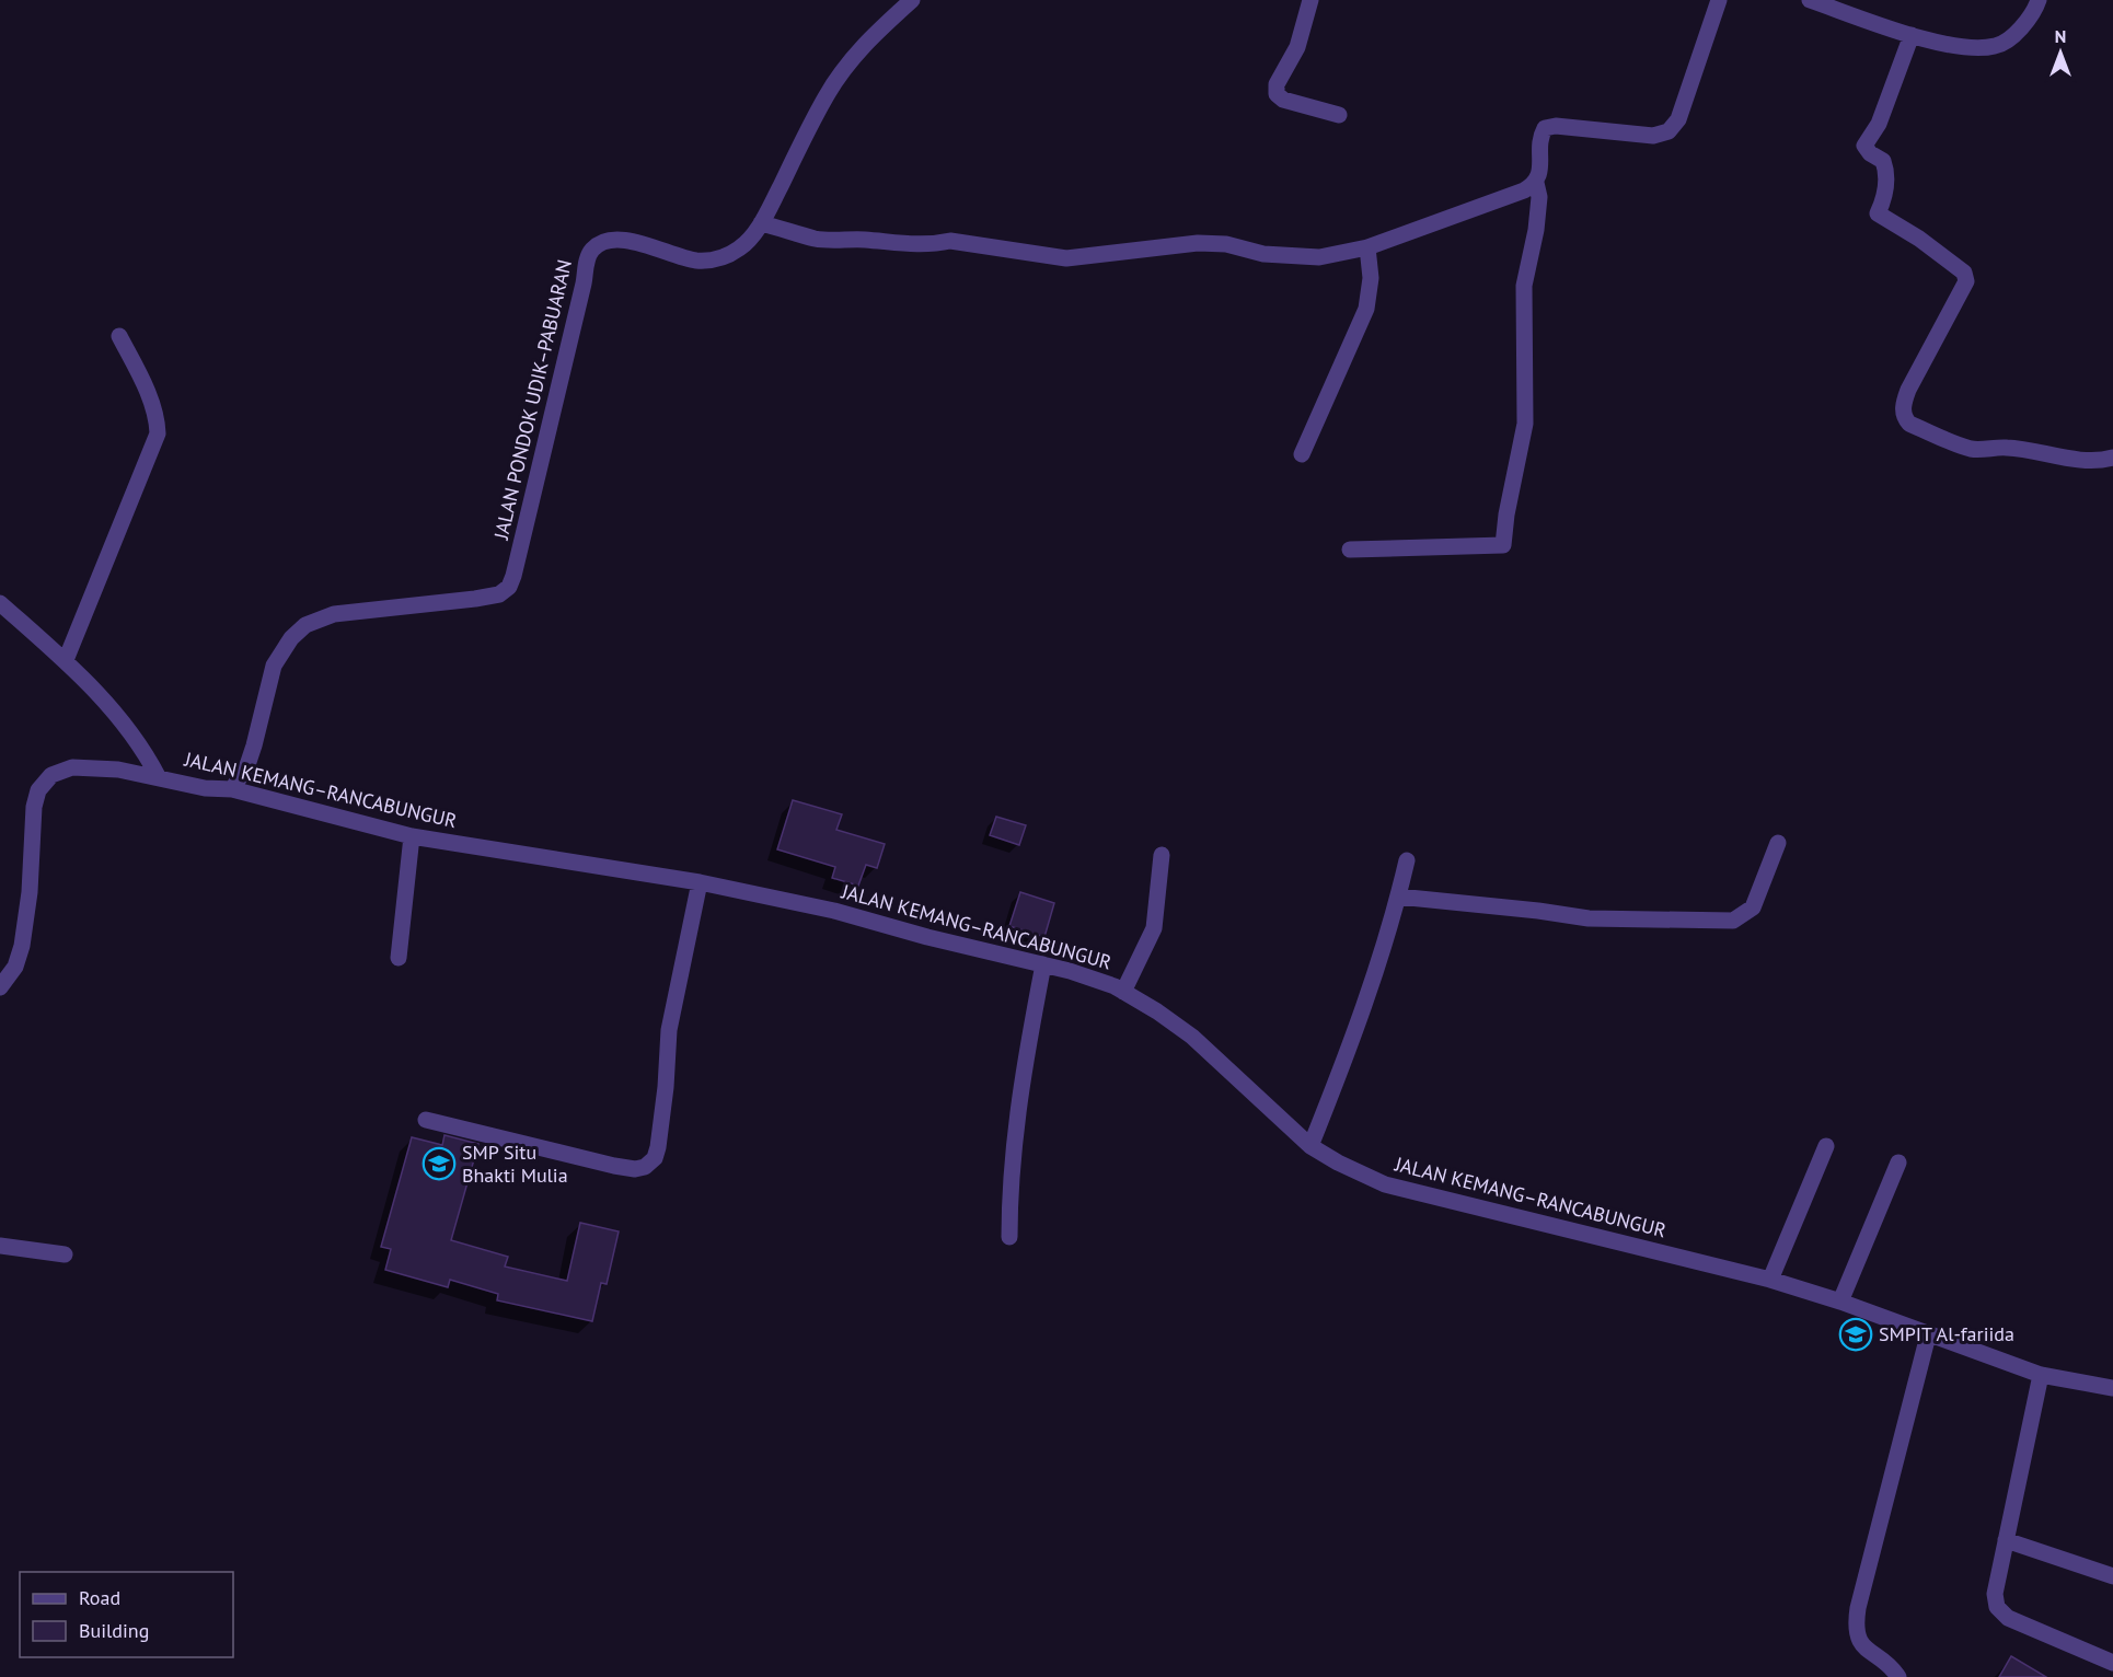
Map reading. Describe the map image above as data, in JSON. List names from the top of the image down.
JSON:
{
  "streets": {
    "street": ["JALAN PONDOK UDIK–PABUARAN", "JALAN KEMANG–RANCABUNGUR"]
  },
  "crossings": [
    ["JALAN PONDOK UDIK–PABUARAN", "JALAN KEMANG–RANCABUNGUR"]
  ],
  "places": {
    "school or university": ["SMP Situ Bhakti Mulia", "SMPIT Al-fariida"]
  },
  "legend": ["Road", "Building"],
  "north": "top"
}
